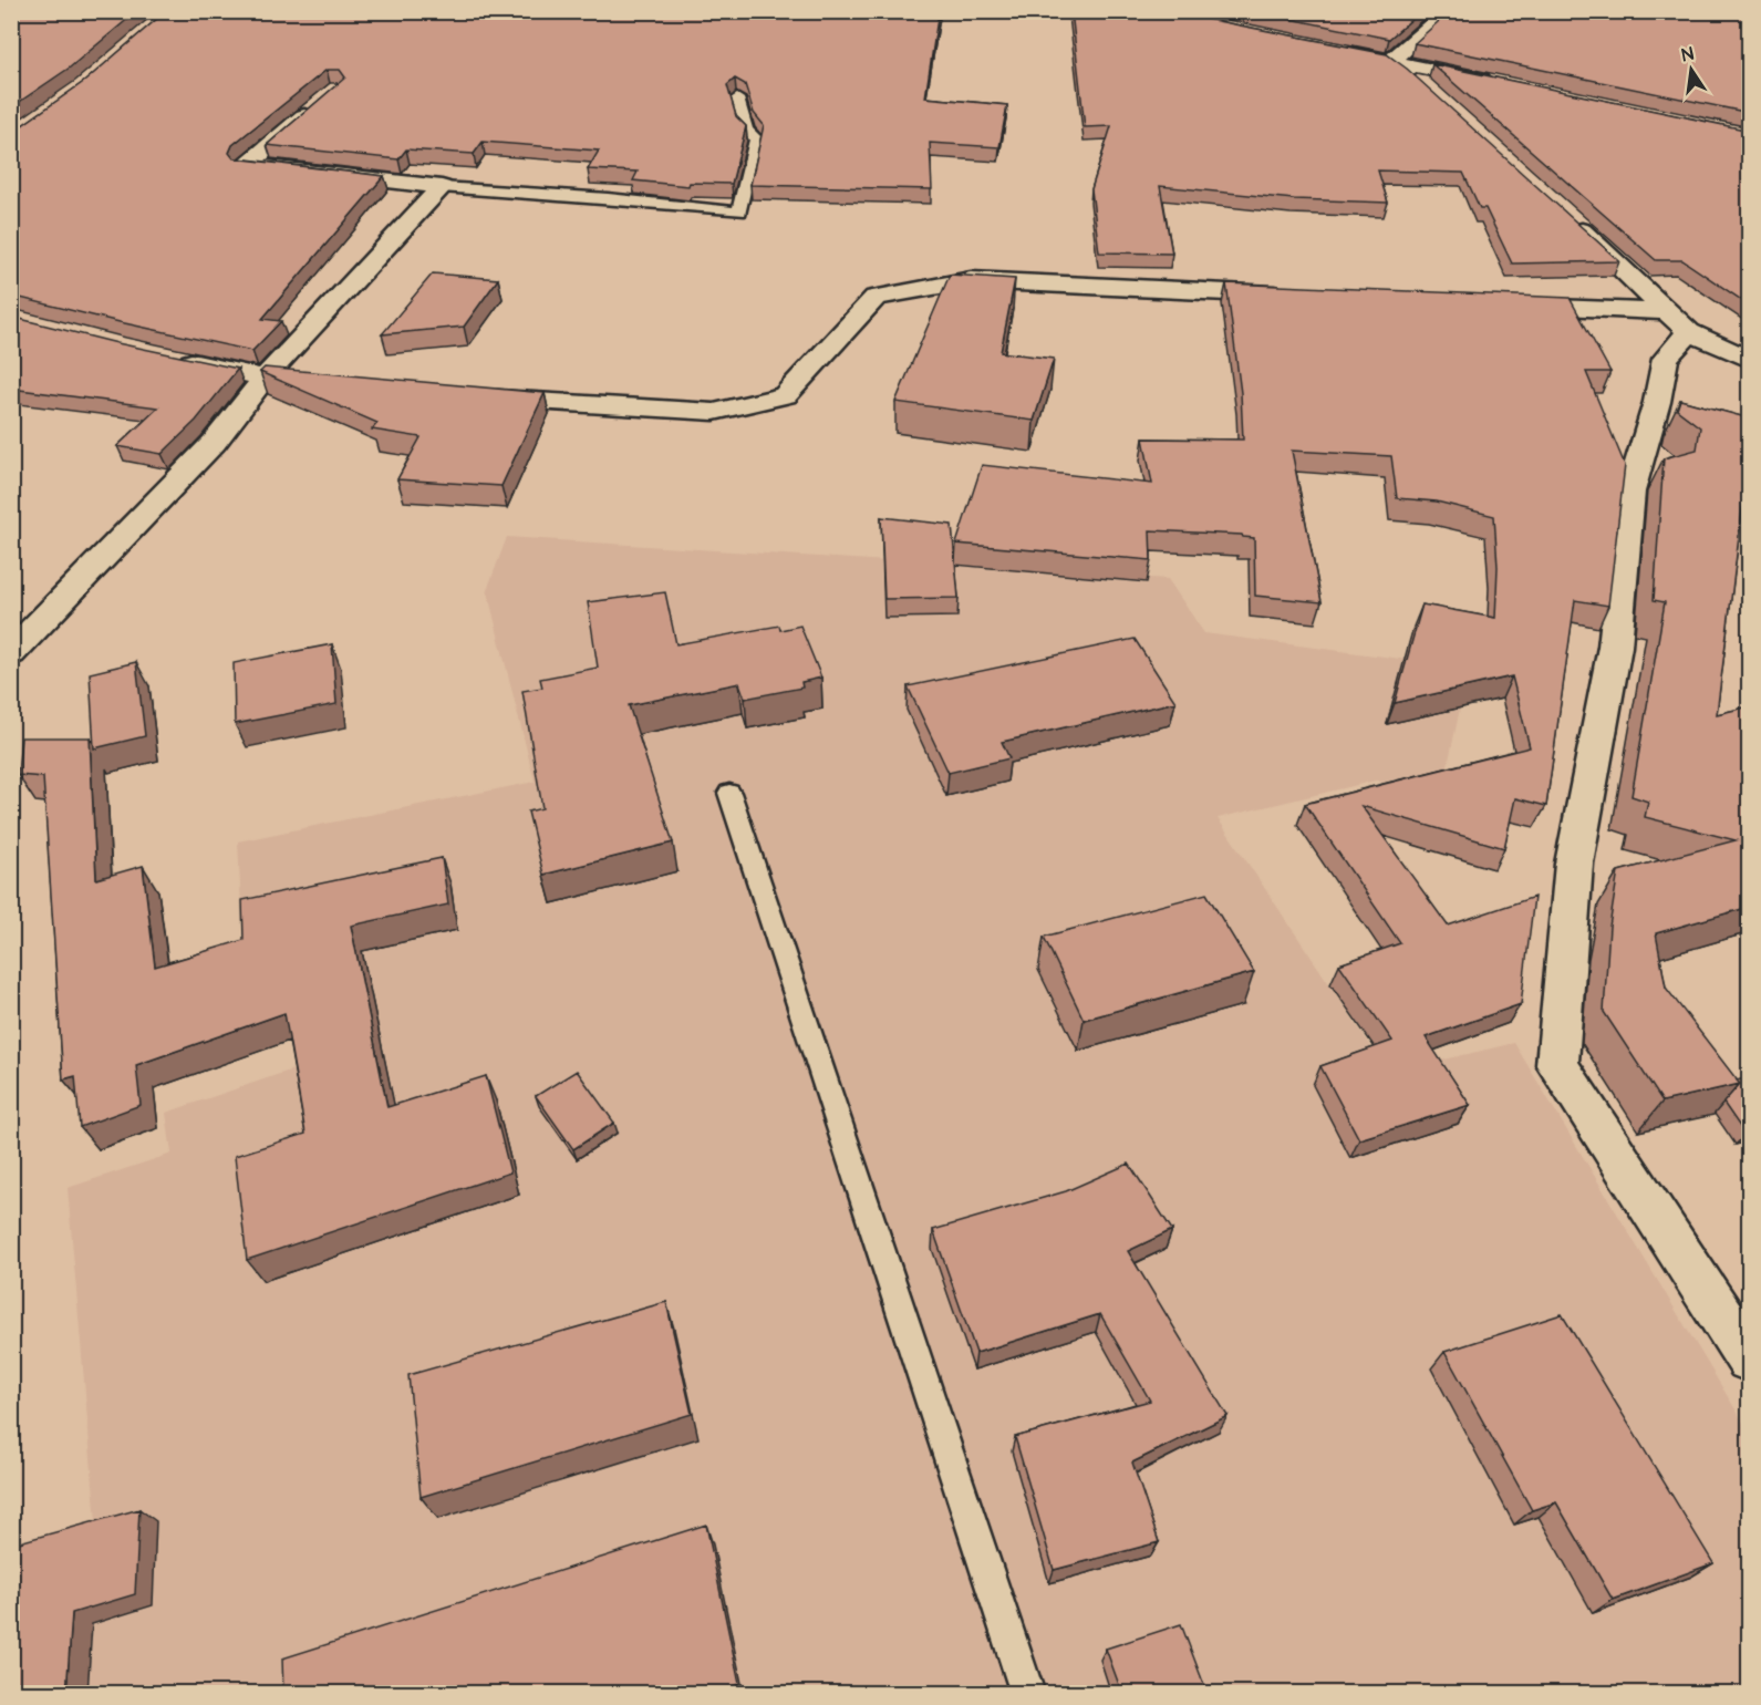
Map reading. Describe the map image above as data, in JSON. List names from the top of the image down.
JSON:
{
  "north": "top"
}
